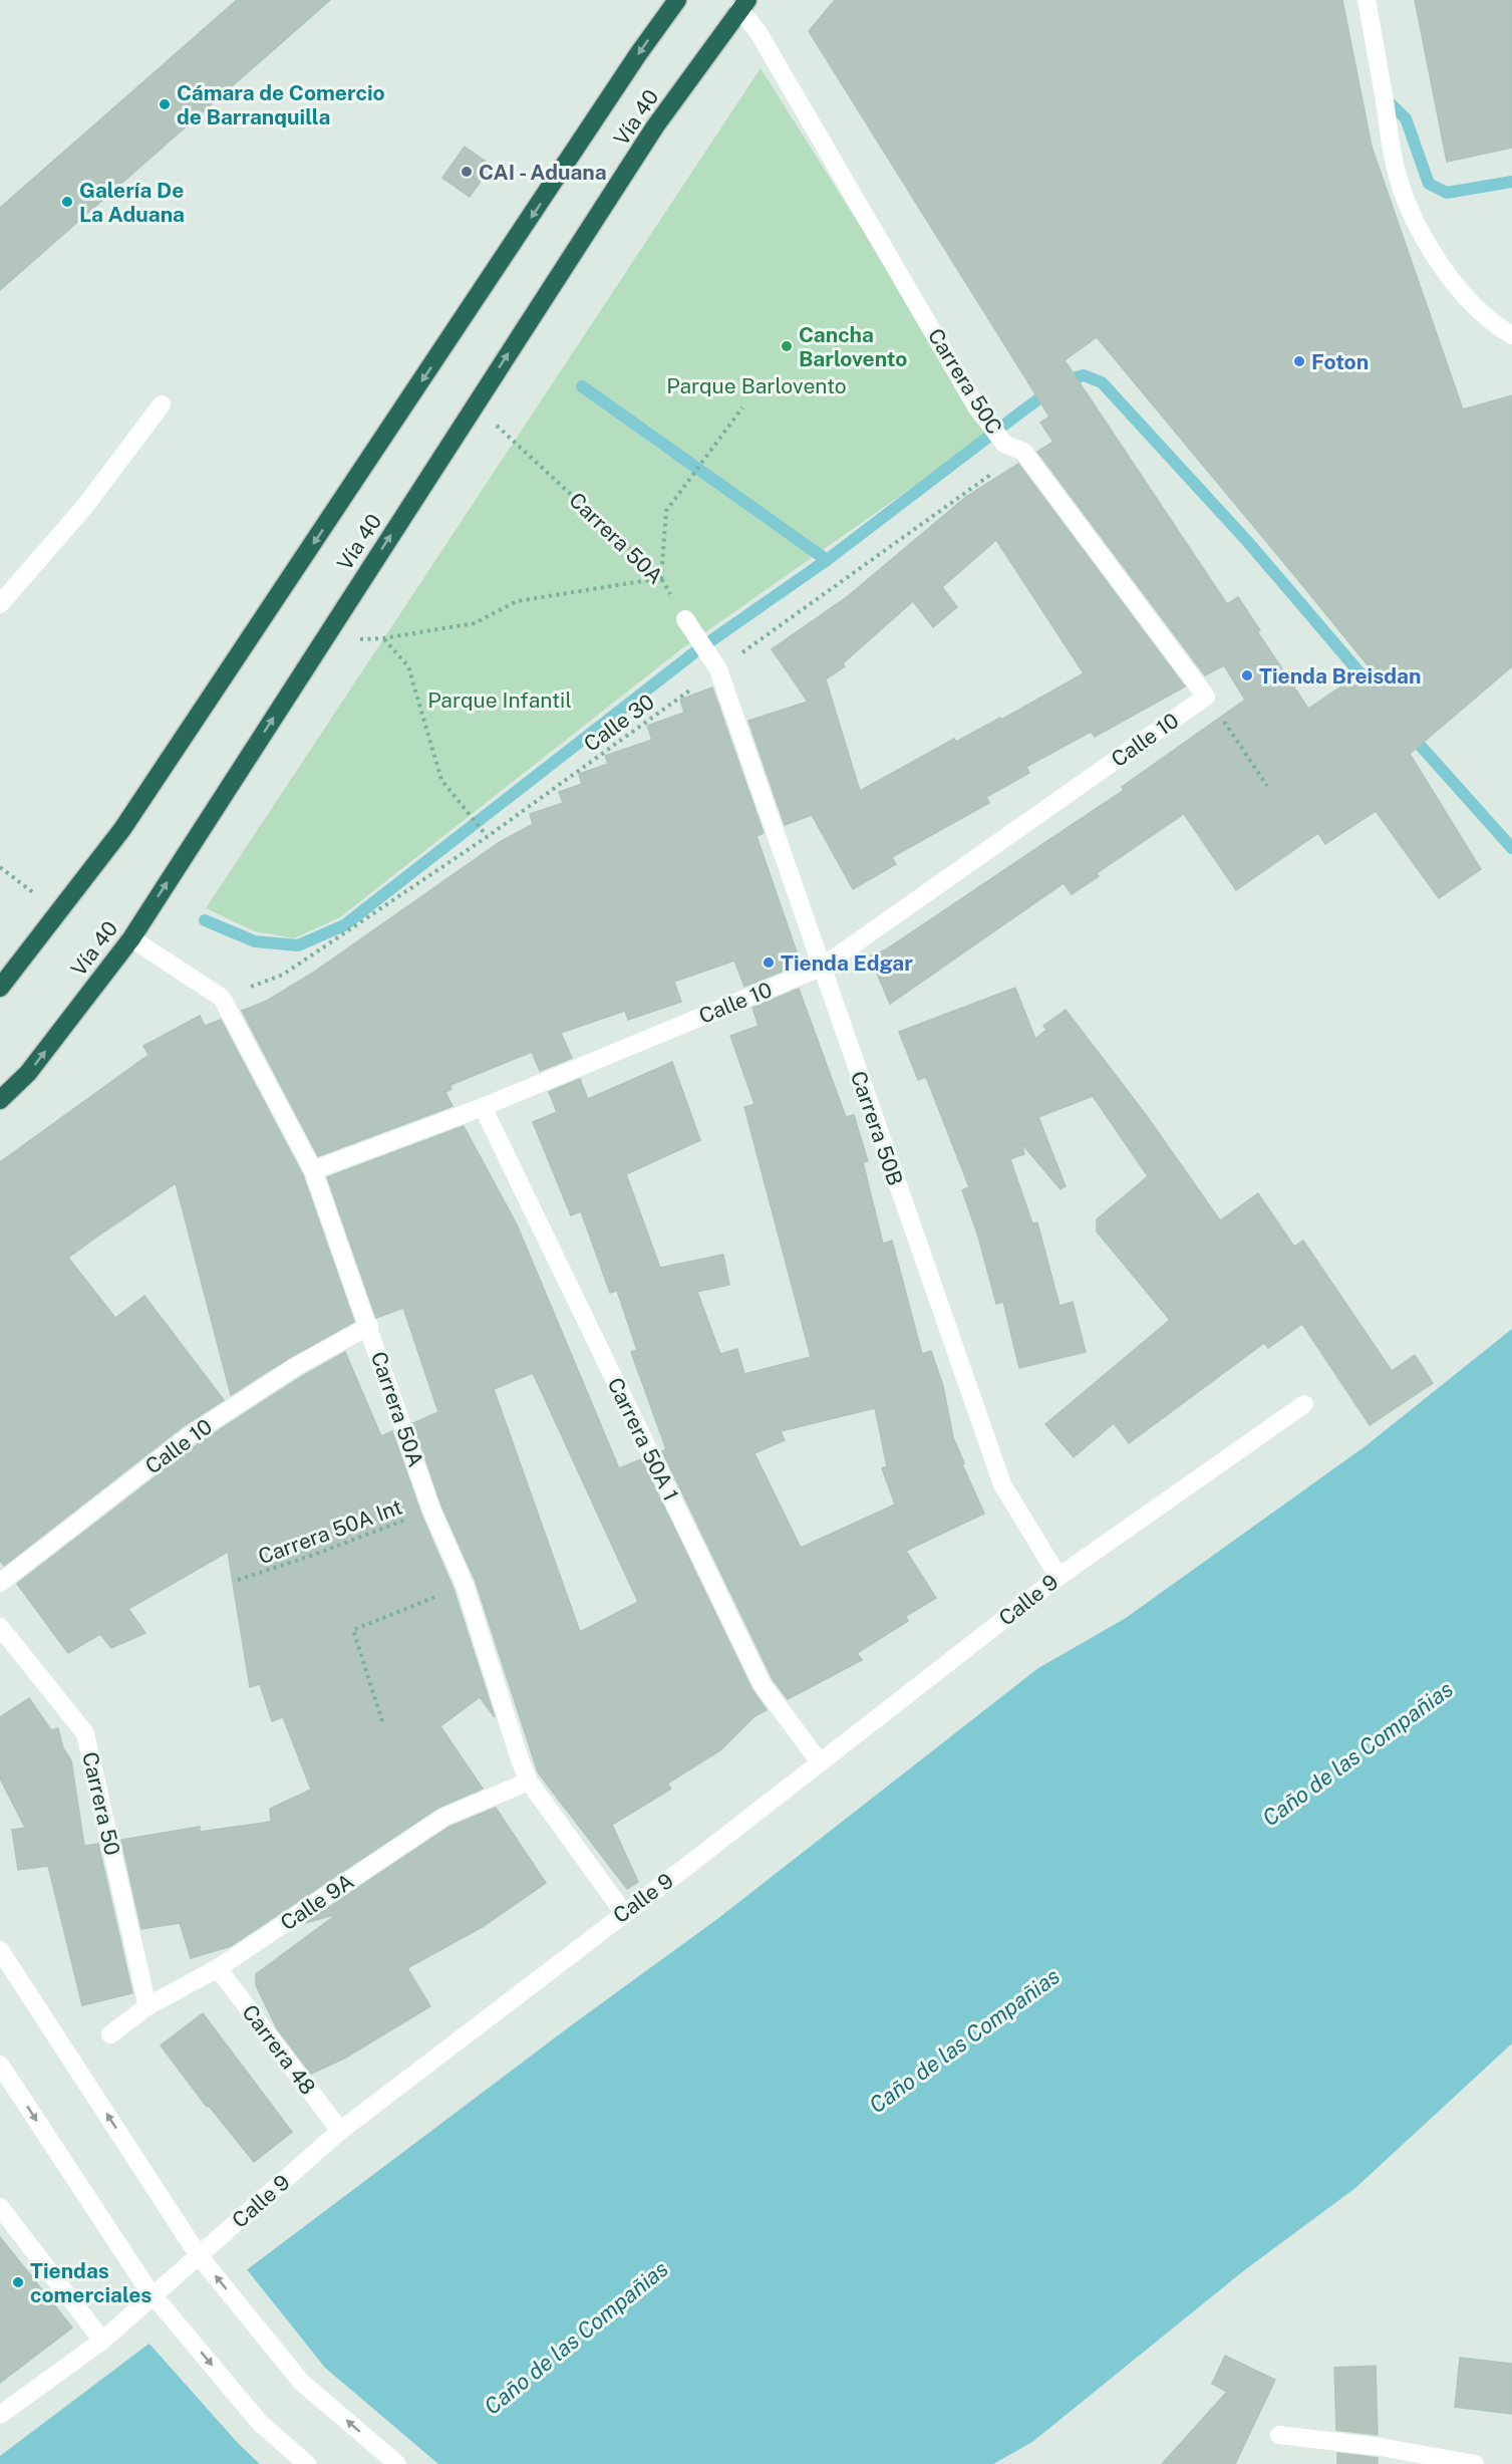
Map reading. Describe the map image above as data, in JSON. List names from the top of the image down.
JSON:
{
  "streets": {
    "highway": ["Vía 40"],
    "street": [
      "Carrera 50C",
      "Carrera 50A",
      "Calle 10",
      "Carrera 50B",
      "Carrera 50A 1",
      "Calle 9",
      "Carrera 50",
      "Calle 9A",
      "Carrera 48"
    ],
    "path": ["Calle 30", "Carrera 50A Int"]
  },
  "crossings": [
    ["Vía 40", "Carrera 50C"],
    ["Vía 40", "Carrera 50A"],
    ["Carrera 50C", "Calle 30"],
    ["Carrera 50C", "Calle 10"],
    ["Carrera 50A", "Calle 30"],
    ["Carrera 50A", "Calle 10"],
    ["Carrera 50A", "Carrera 50A Int"],
    ["Carrera 50A", "Calle 9"],
    ["Carrera 50A", "Calle 9A"],
    ["Calle 30", "Carrera 50B"],
    ["Calle 10", "Carrera 50B"],
    ["Calle 10", "Carrera 50A 1"],
    ["Carrera 50B", "Calle 9"],
    ["Carrera 50A 1", "Calle 9"],
    ["Calle 9", "Carrera 48"],
    ["Carrera 50", "Calle 9A"],
    ["Calle 9A", "Carrera 48"]
  ],
  "water": ["Caño de las Compañias"],
  "parks": ["Parque Barlovento", "Parque Infantil"],
  "places": [
    "Cámara de Comercio de Barranquilla",
    "CAI - Aduana",
    "Galería De La Aduana",
    "Cancha Barlovento",
    "Foton",
    "Tienda Breisdan",
    "Tienda Edgar",
    "Tiendas comerciales"
  ]
}
